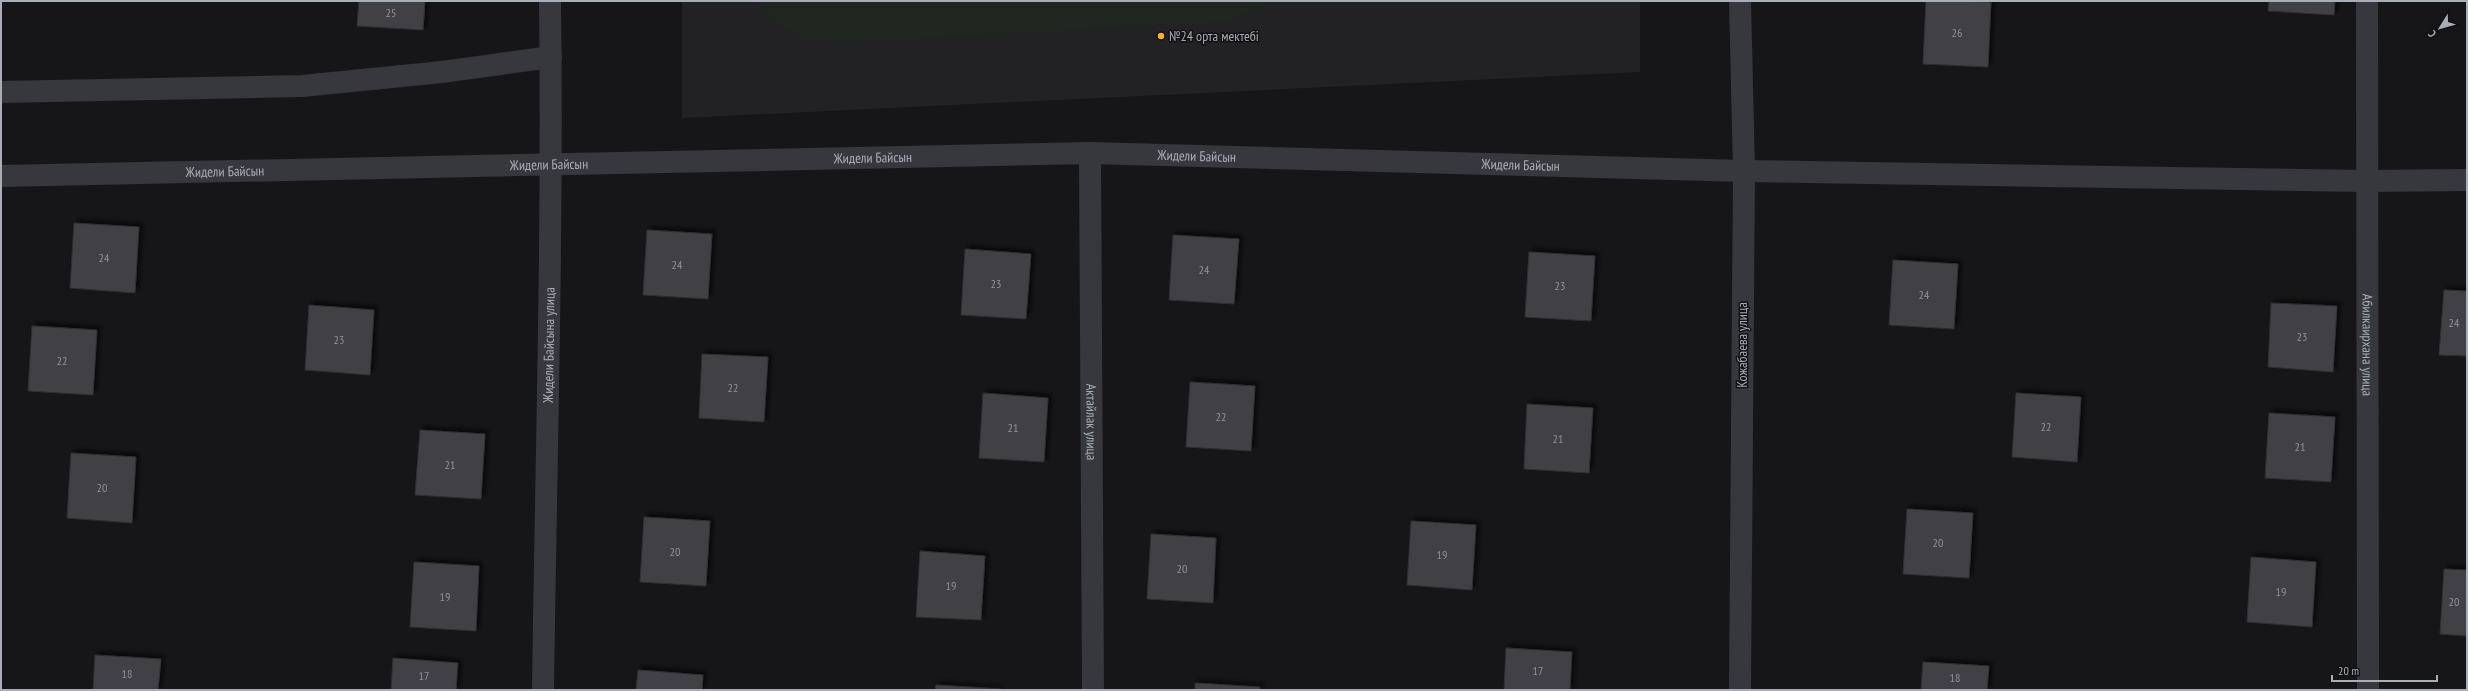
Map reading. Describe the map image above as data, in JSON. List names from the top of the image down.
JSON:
{
  "streets": {
    "street": [
      "Жидели Байсын",
      "Жидели Байсына улица",
      "Кожабаева улица",
      "Абилкаирхана улица",
      "Актайлак улица"
    ]
  },
  "crossings": [
    ["Жидели Байсын", "Жидели Байсына улица"],
    ["Жидели Байсын", "Кожабаева улица"],
    ["Жидели Байсын", "Абилкаирхана улица"],
    ["Жидели Байсын", "Актайлак улица"]
  ],
  "places": ["№24 орта мектебі"],
  "house_numbers": [
    "25",
    "26",
    "24",
    "24",
    "24",
    "23",
    "23",
    "24",
    "24",
    "23",
    "23",
    "22",
    "22",
    "22",
    "22",
    "21",
    "21",
    "21",
    "21",
    "20",
    "20",
    "20",
    "19",
    "20",
    "19",
    "19",
    "19",
    "20",
    "17",
    "18",
    "17",
    "18"
  ],
  "scale_bar": "20 m",
  "north": "bottom left"
}
